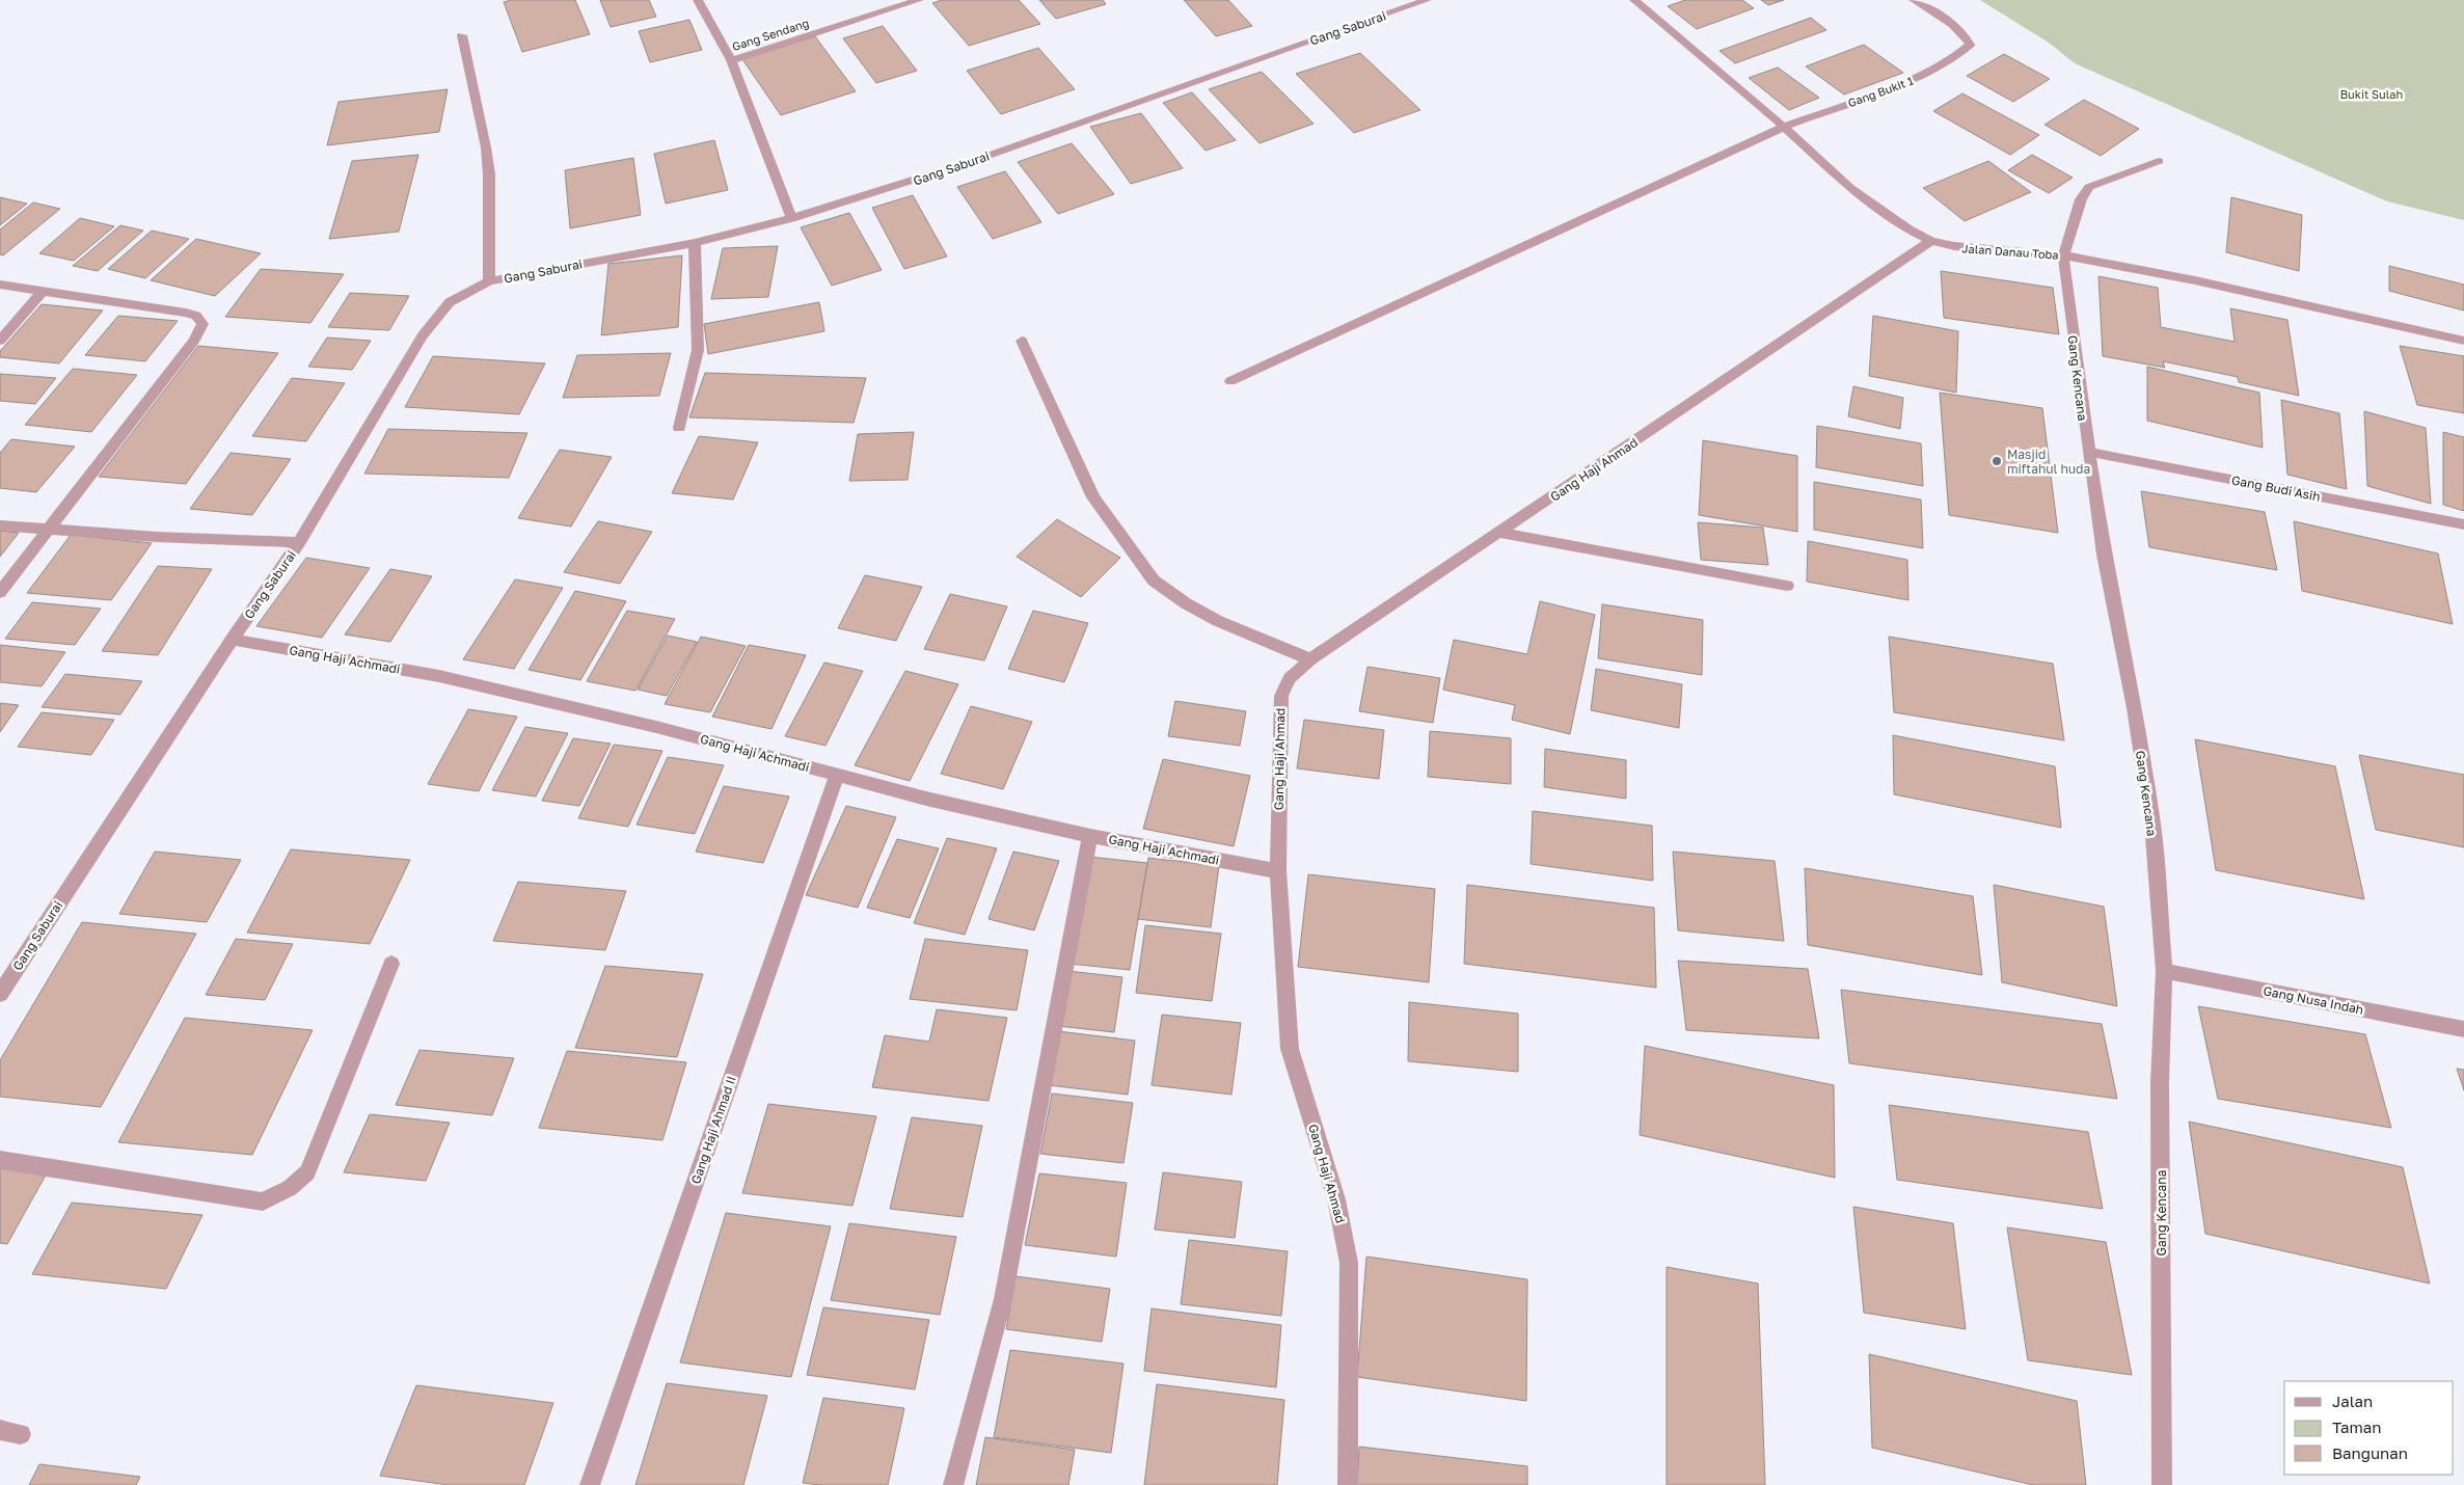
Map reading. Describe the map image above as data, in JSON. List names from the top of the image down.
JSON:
{
  "streets": {
    "street": [
      "Gang Saburai",
      "Gang Sendang",
      "Gang Bukit 1",
      "Jalan Danau Toba",
      "Gang Kencana",
      "Gang Haji Ahmad",
      "Gang Budi Asih",
      "Gang Haji Achmadi",
      "Gang Nusa Indah",
      "Gang Haji Ahmad II"
    ]
  },
  "crossings": [
    ["Gang Saburai", "Gang Sendang"],
    ["Gang Saburai", "Gang Haji Achmadi"],
    ["Gang Bukit 1", "Jalan Danau Toba"],
    ["Jalan Danau Toba", "Gang Kencana"],
    ["Jalan Danau Toba", "Gang Haji Ahmad"],
    ["Gang Kencana", "Gang Budi Asih"],
    ["Gang Kencana", "Gang Nusa Indah"],
    ["Gang Haji Ahmad", "Gang Haji Achmadi"],
    ["Gang Haji Achmadi", "Gang Haji Ahmad II"]
  ],
  "parks": ["Bukit Sulah"],
  "places": ["Masjid miftahul huda"],
  "legend": ["Jalan", "Taman", "Bangunan"]
}
